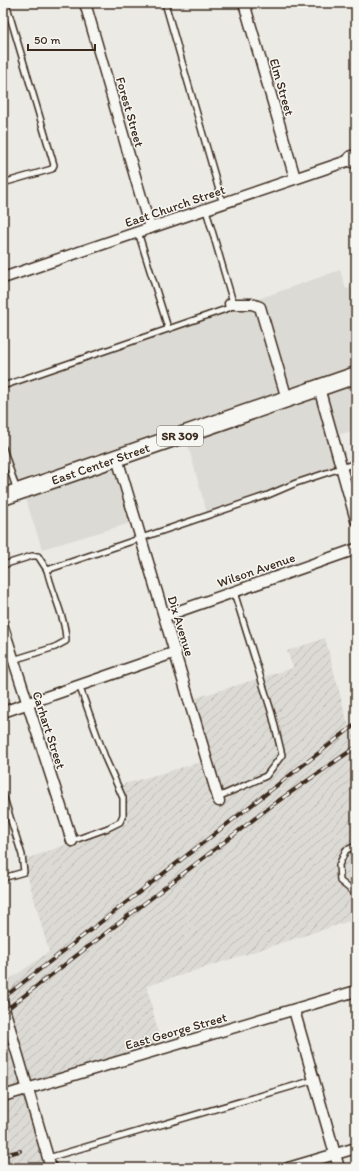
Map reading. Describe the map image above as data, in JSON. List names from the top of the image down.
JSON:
{
  "streets": {
    "main road": ["SR 309", "East Center Street"],
    "street": [
      "Elm Street",
      "Forest Street",
      "East Church Street",
      "Wilson Avenue",
      "Dix Avenue",
      "Carhart Street",
      "East George Street"
    ]
  },
  "crossings": [
    ["Elm Street", "East Church Street"],
    ["Forest Street", "East Church Street"],
    ["East Center Street", "Dix Avenue"],
    ["Wilson Avenue", "Dix Avenue"]
  ],
  "scale_bar": "50 m"
}
